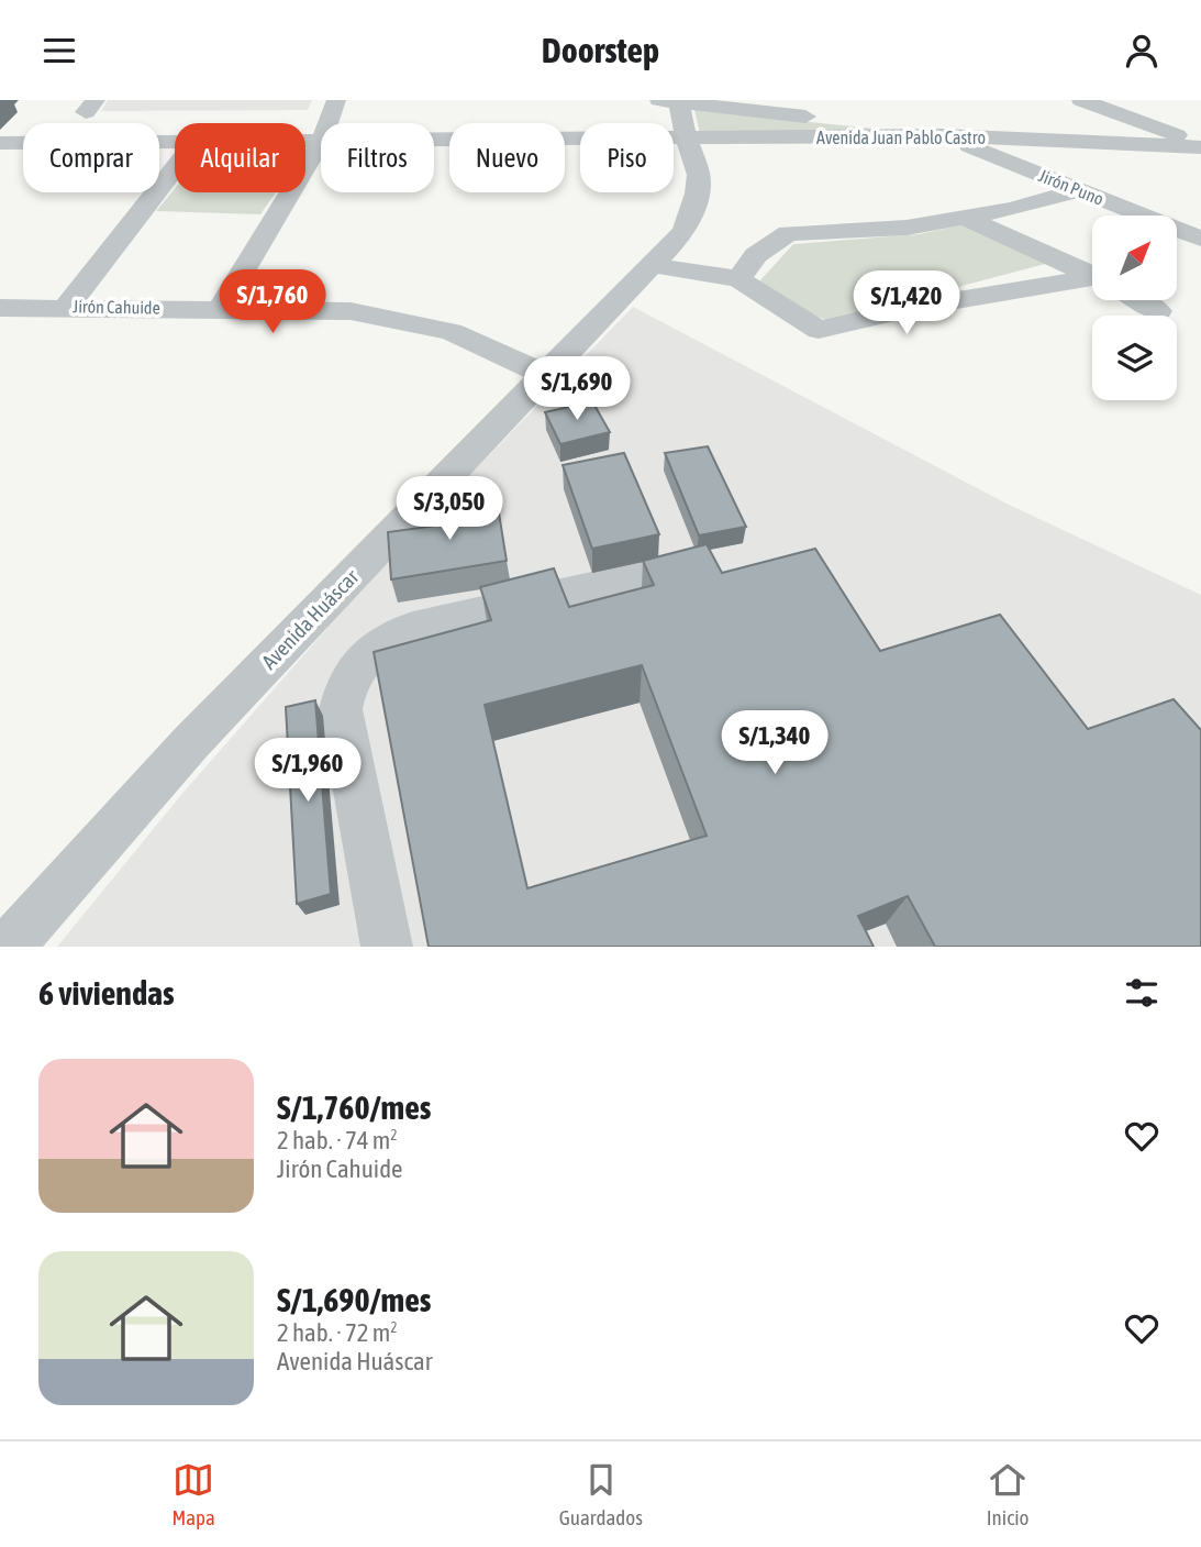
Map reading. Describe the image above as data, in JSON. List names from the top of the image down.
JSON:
{
  "streets": {
    "street": [
      "Avenida Juan Pablo Castro",
      "Jirón Puno",
      "Jirón Cahuide",
      "Avenida Huáscar"
    ]
  },
  "crossings": [
    ["Avenida Juan Pablo Castro", "Jirón Puno"],
    ["Avenida Juan Pablo Castro", "Avenida Huáscar"],
    ["Jirón Cahuide", "Avenida Huáscar"]
  ],
  "north": "top right",
  "page": {
    "header": "Doorstep",
    "chip": [
      "Comprar",
      "Alquilar",
      "Filtros",
      "Nuevo",
      "Piso"
    ],
    "price": [
      "S/1,760",
      "S/1,420",
      "S/1,690",
      "S/3,050",
      "S/1,340",
      "S/1,960"
    ],
    "heading": "6 viviendas",
    "list": [
      {
        "name": "S/1,760/mes",
        "note": "2 hab. · 74 m² · Jirón Cahuide"
      },
      {
        "name": "S/1,690/mes",
        "note": "2 hab. · 72 m² · Avenida Huáscar"
      }
    ],
    "tabs": ["Mapa", "Guardados", "Inicio"]
  }
}
